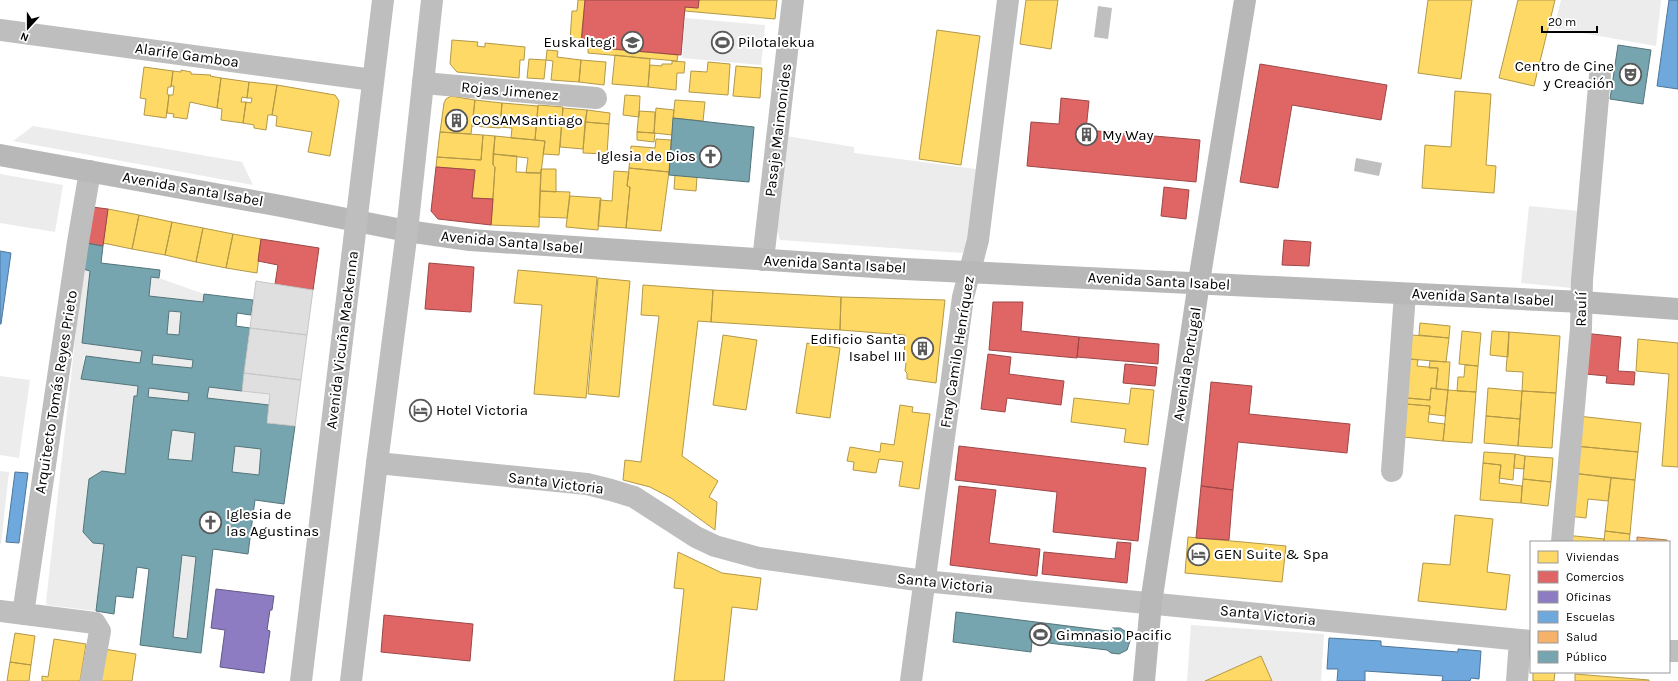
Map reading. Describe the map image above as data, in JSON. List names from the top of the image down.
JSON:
{
  "streets": {
    "main road": ["Avenida Santa Isabel", "Avenida Portugal"],
    "street": [
      "Alarife Gamboa",
      "Rojas Jimenez",
      "Pasaje Maimonides",
      "Raulí",
      "Avenida Vicuña Mackenna",
      "Fray Camilo Henríquez",
      "Arquitecto Tomás Reyes Prieto",
      "Santa Victoria"
    ]
  },
  "crossings": [
    ["Alarife Gamboa", "Avenida Vicuña Mackenna"],
    ["Pasaje Maimonides", "Avenida Santa Isabel"],
    ["Avenida Santa Isabel", "Raulí"],
    ["Avenida Santa Isabel", "Avenida Vicuña Mackenna"],
    ["Avenida Santa Isabel", "Fray Camilo Henríquez"],
    ["Avenida Santa Isabel", "Avenida Portugal"],
    ["Avenida Santa Isabel", "Arquitecto Tomás Reyes Prieto"],
    ["Fray Camilo Henríquez", "Santa Victoria"],
    ["Avenida Portugal", "Santa Victoria"]
  ],
  "places": {
    "school or university": ["Euskaltegi"],
    "sports": ["Pilotalekua", "Gimnasio Pacific"],
    "theatre": ["Centro de Cine y Creación"],
    "building": ["COSAMSantiago", "My Way", "Edificio Santa Isabel III"],
    "church": ["Iglesia de Dios", "Iglesia de las Agustinas"],
    "hotel": ["Hotel Victoria", "GEN Suite & Spa"]
  },
  "legend": [
    "Viviendas",
    "Comercios",
    "Oficinas",
    "Escuelas",
    "Salud",
    "Público"
  ],
  "scale_bar": "20 m",
  "north": "bottom"
}
